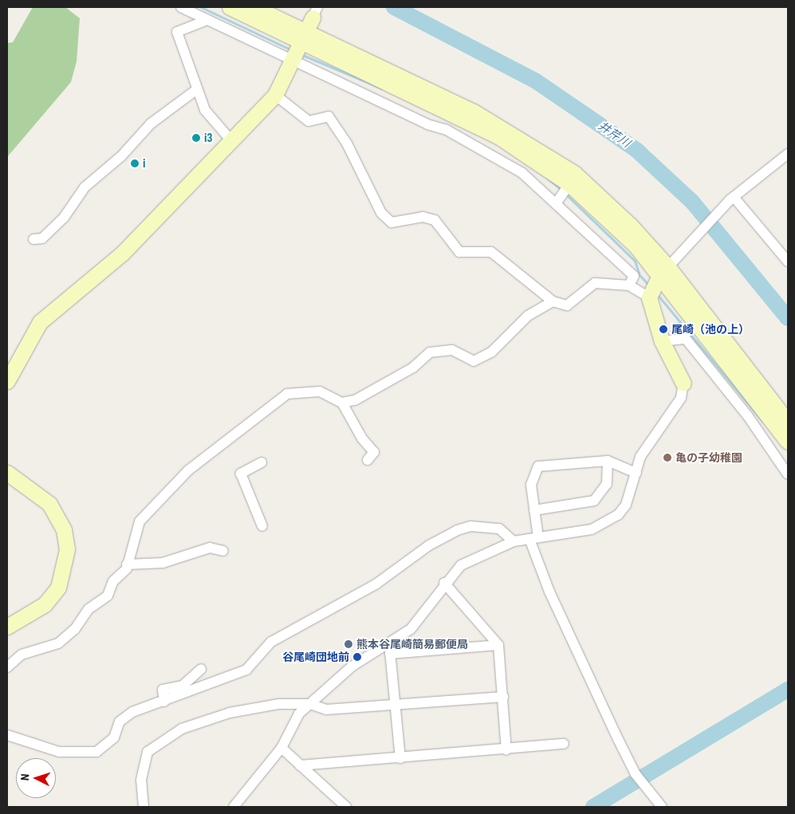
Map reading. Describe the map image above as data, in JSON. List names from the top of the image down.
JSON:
{
  "water": ["井芹川"],
  "places": [
    "i3",
    "i",
    "尾崎（池の上）",
    "亀の子幼稚園",
    "熊本谷尾崎簡易郵便局",
    "谷尾崎団地前"
  ],
  "north": "left"
}
